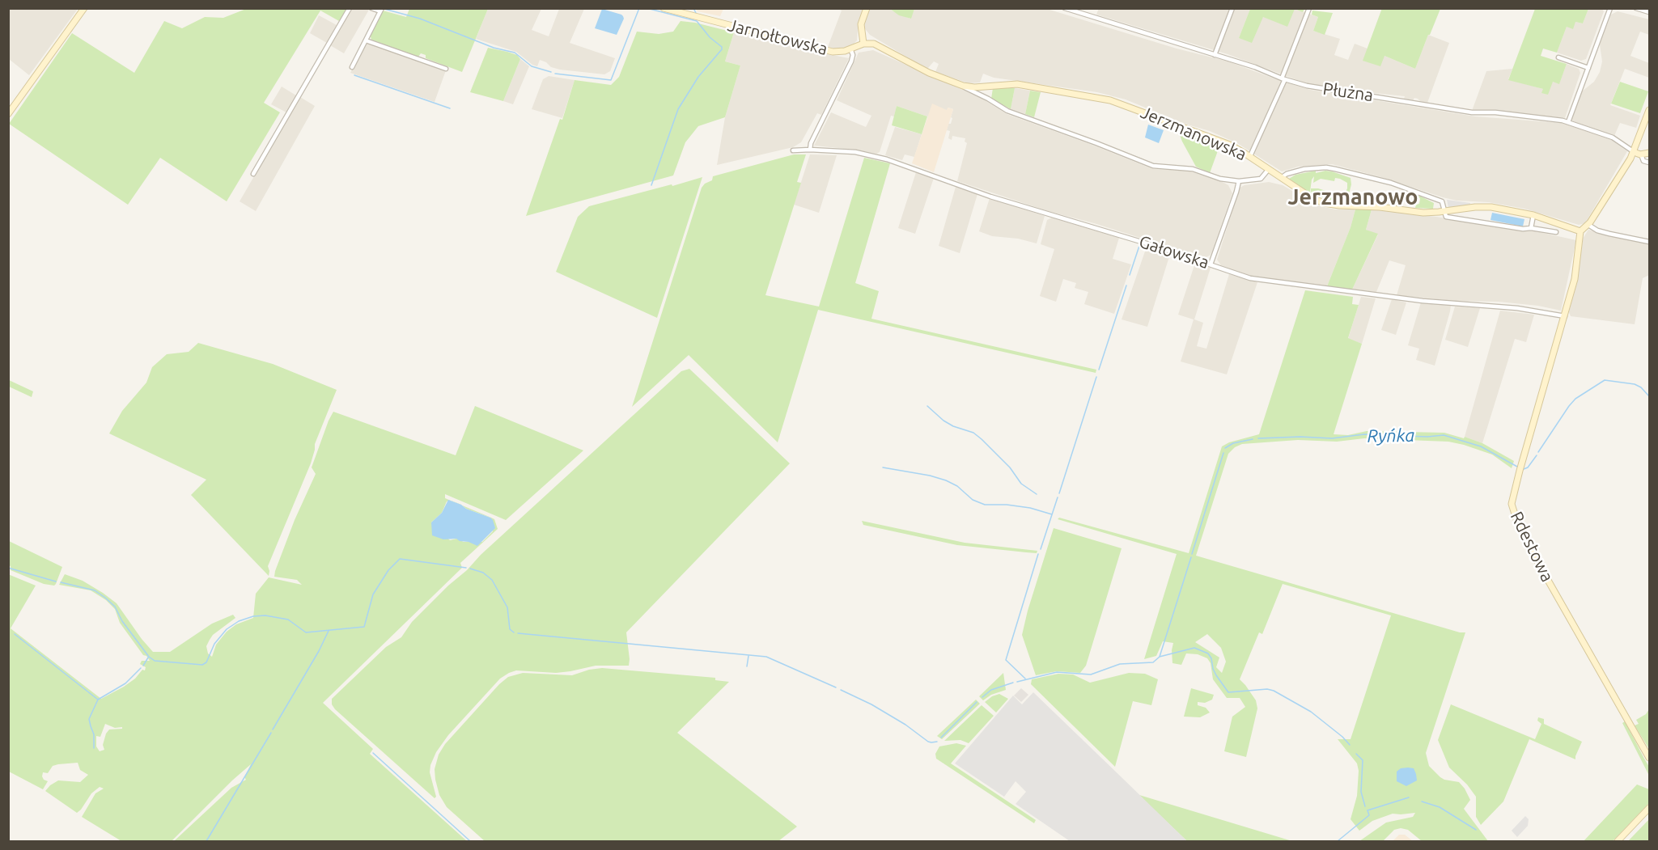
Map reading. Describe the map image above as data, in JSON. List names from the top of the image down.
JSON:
{
  "streets": {
    "street": [
      "Jarnołtowska",
      "Płużna",
      "Jerzmanowska",
      "Gałowska",
      "Rdestowa"
    ]
  },
  "crossings": [
    ["Jarnołtowska", "Jerzmanowska"],
    ["Jerzmanowska", "Rdestowa"],
    ["Gałowska", "Rdestowa"]
  ],
  "districts": ["Jerzmanowo"],
  "water": ["Ryńka"]
}
